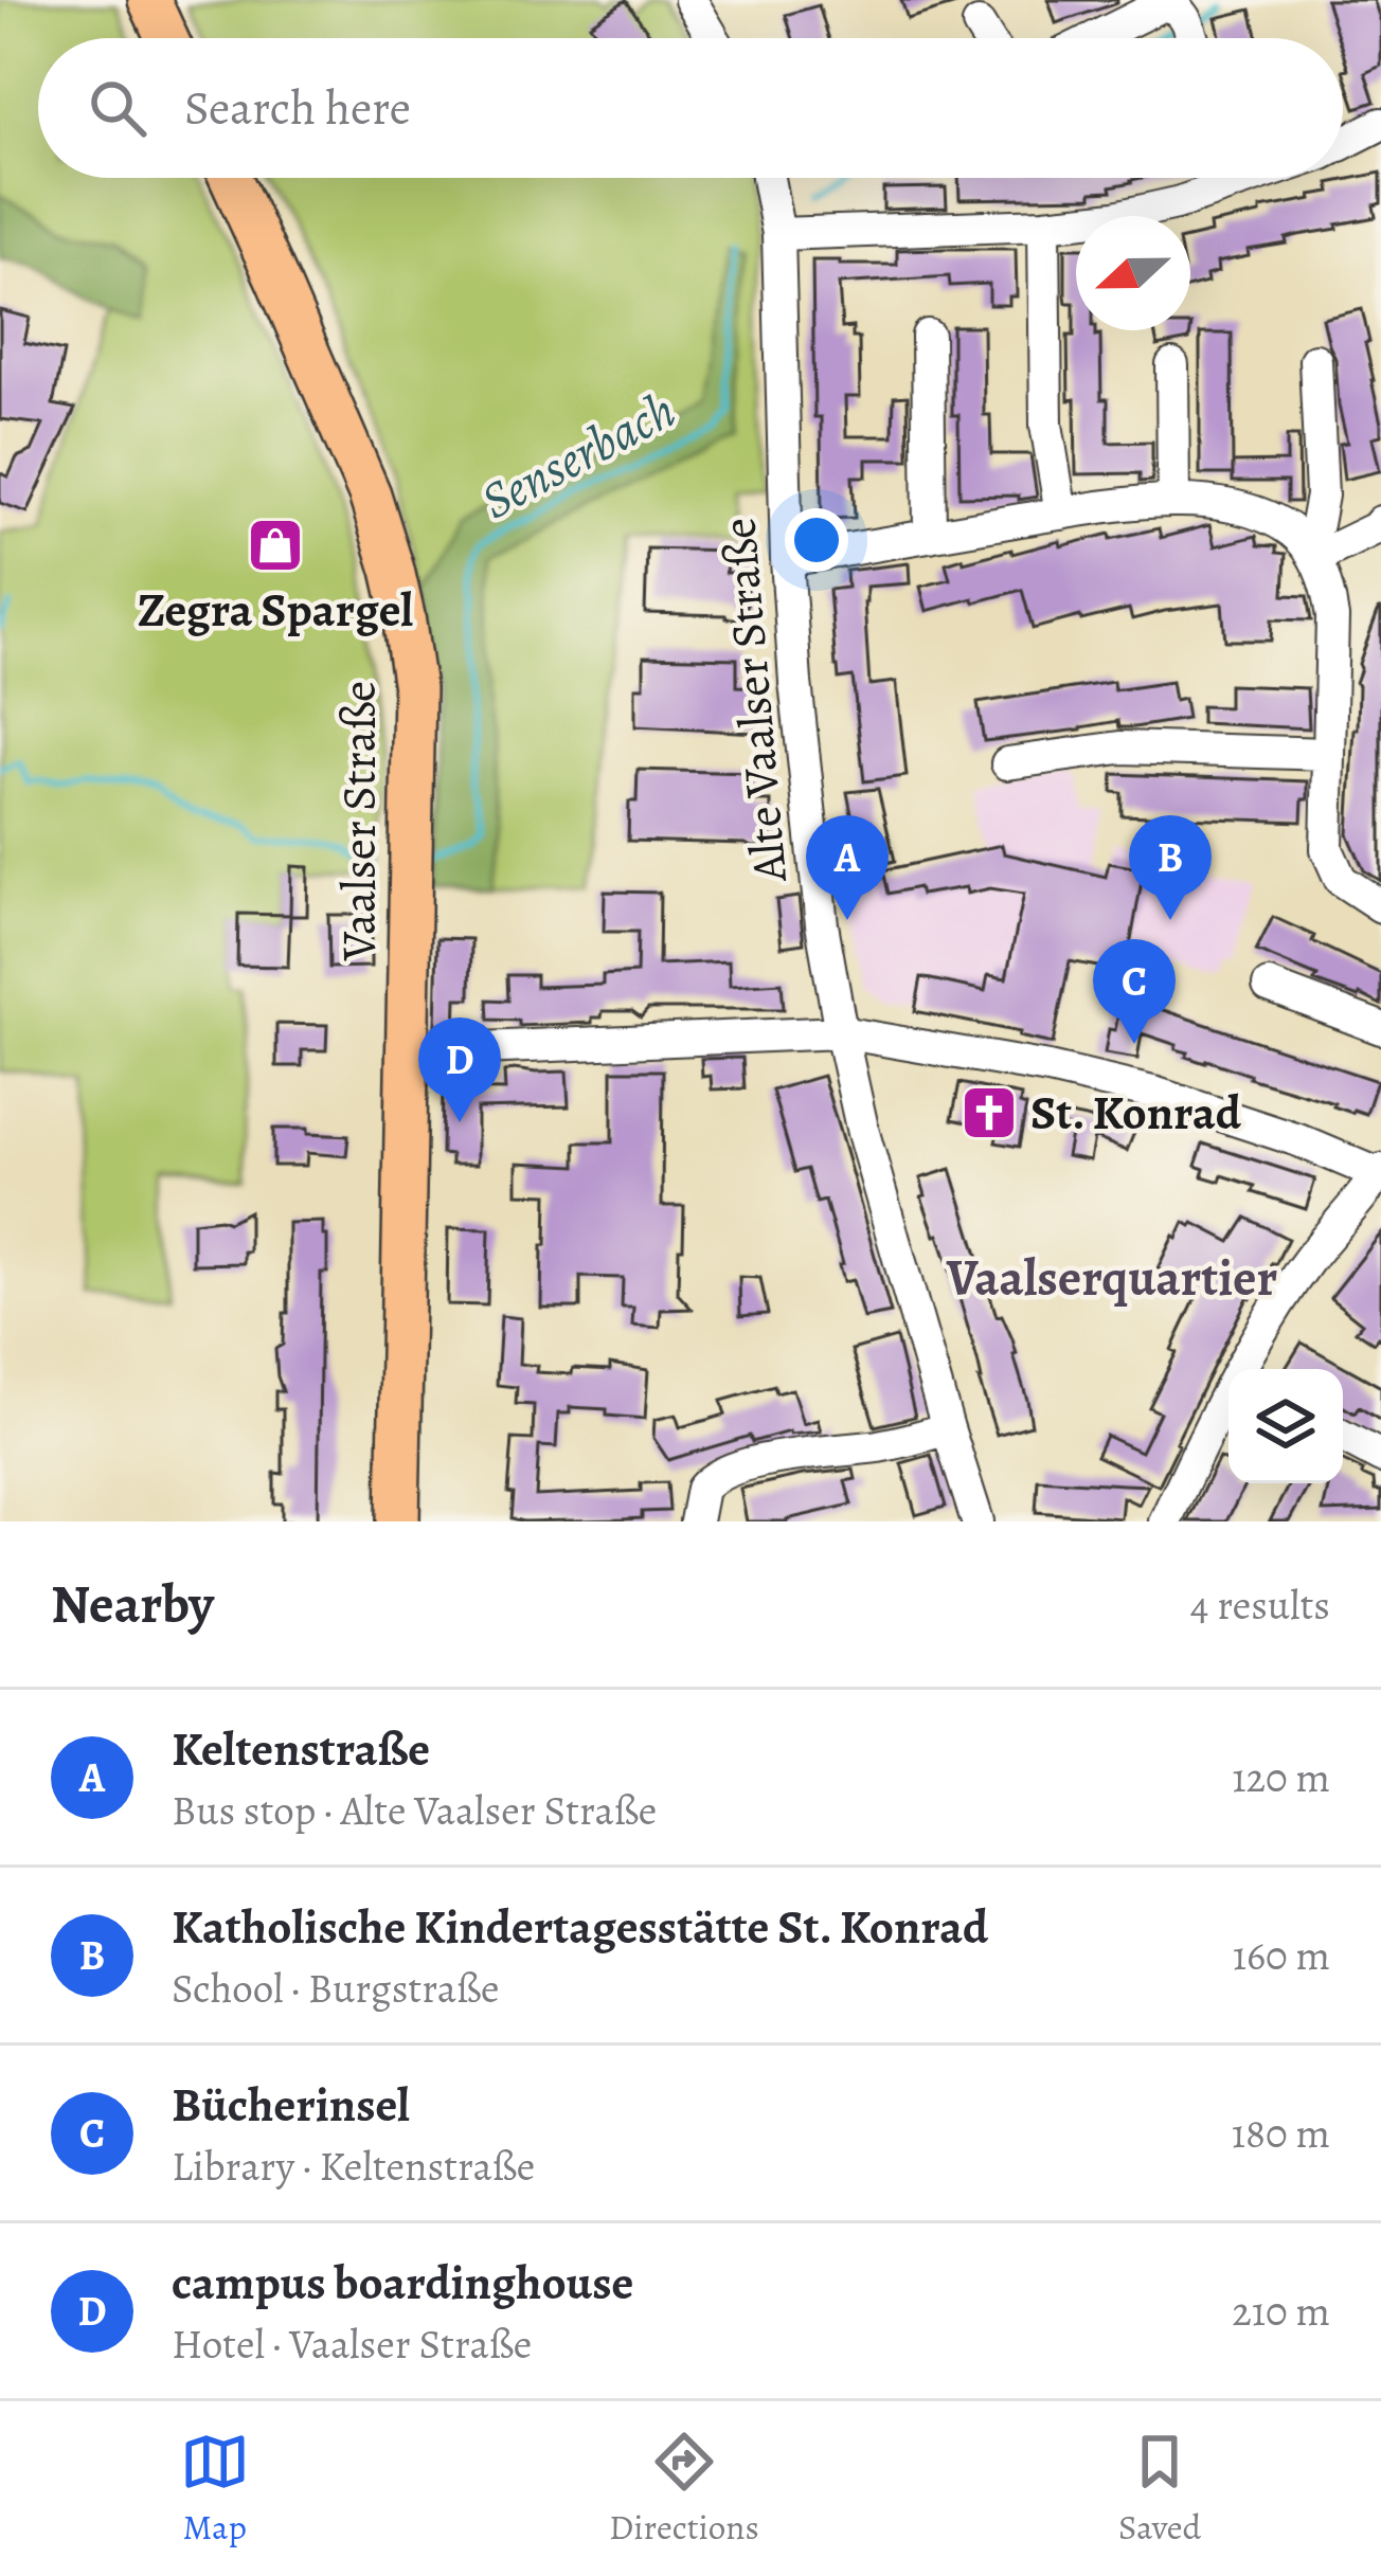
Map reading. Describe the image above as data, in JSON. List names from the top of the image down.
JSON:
{
  "streets": {
    "main road": ["Vaalser Straße"],
    "street": ["Alte Vaalser Straße"]
  },
  "districts": ["Vaalserquartier"],
  "water": ["Senserbach"],
  "places": {
    "shop": ["Zegra Spargel"],
    "church": ["St. Konrad"]
  },
  "north": "left",
  "page": {
    "search": "Search here",
    "pins": [
      "A",
      "B",
      "C",
      "D"
    ],
    "heading": ["Nearby", "4 results"],
    "list": [
      {
        "mark": "A",
        "name": "Keltenstraße",
        "note": "Bus stop · Alte Vaalser Straße",
        "value": "120 m"
      },
      {
        "mark": "B",
        "name": "Katholische Kindertagesstätte St. Konrad",
        "note": "School · Burgstraße",
        "value": "160 m"
      },
      {
        "mark": "C",
        "name": "Bücherinsel",
        "note": "Library · Keltenstraße",
        "value": "180 m"
      },
      {
        "mark": "D",
        "name": "campus boardinghouse",
        "note": "Hotel · Vaalser Straße",
        "value": "210 m"
      }
    ],
    "nav": ["Map", "Directions", "Saved"]
  }
}
